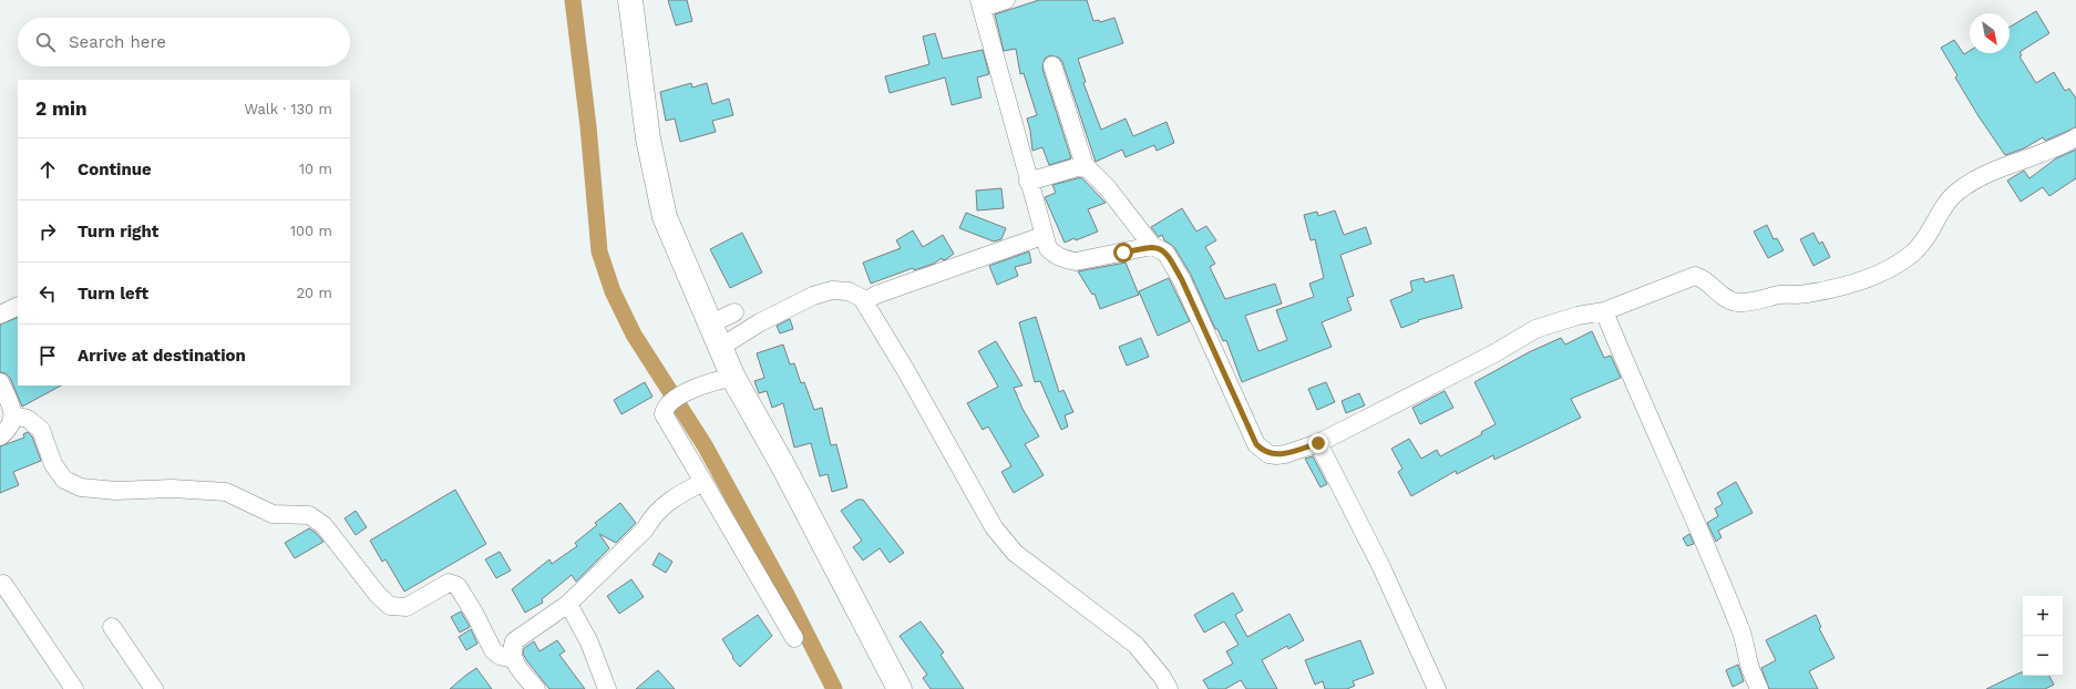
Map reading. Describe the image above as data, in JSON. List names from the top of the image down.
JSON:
{
  "north": "bottom right",
  "page": {
    "search": "Search here",
    "heading": ["2 min", "Walk · 130 m"],
    "list": [
      ["Continue", "10 m"],
      ["Turn right", "100 m"],
      ["Turn left", "20 m"],
      "Arrive at destination"
    ],
    "map_buttons": ["+", "−"]
  }
}
